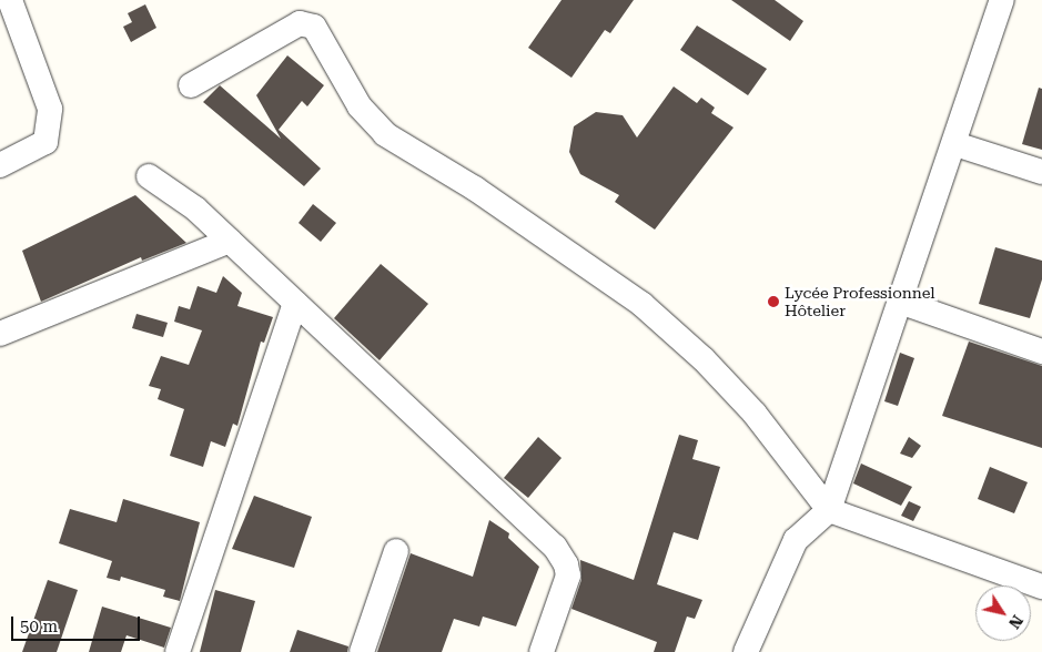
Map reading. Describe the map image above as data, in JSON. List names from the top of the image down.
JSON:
{
  "places": ["Lycée Professionnel Hôtelier"],
  "scale_bar": "50 m",
  "north": "bottom right"
}
